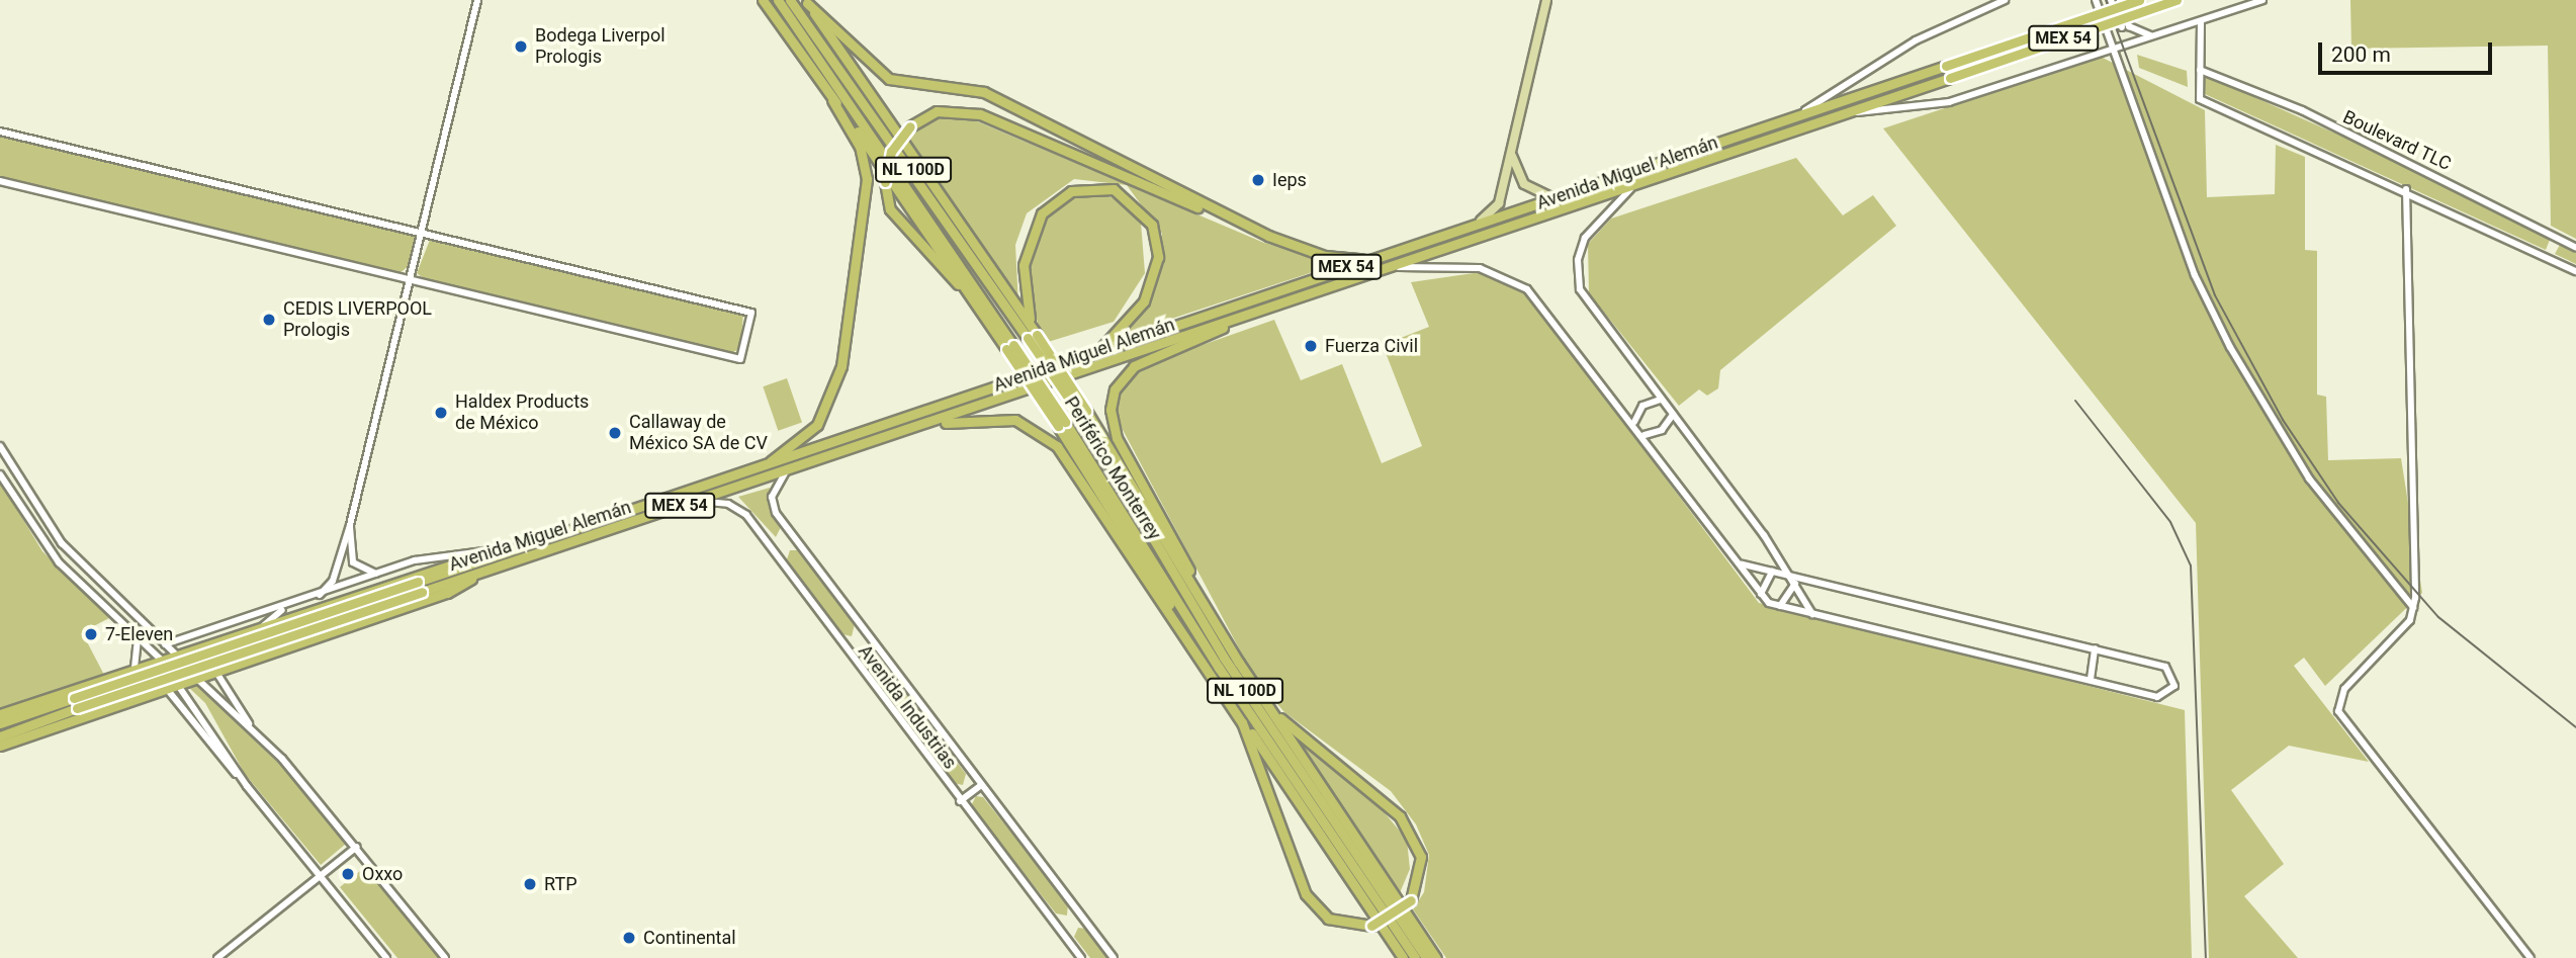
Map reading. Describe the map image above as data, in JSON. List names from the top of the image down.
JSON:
{
  "streets": {
    "highway": [
      "MEX 54",
      "NL 100D",
      "Avenida Miguel Alemán",
      "Periférico Monterrey"
    ],
    "street": ["Boulevard TLC", "Avenida Industrias"]
  },
  "crossings": [
    ["Avenida Miguel Alemán", "Avenida Industrias"]
  ],
  "places": [
    "Bodega Liverpol Prologis",
    "Ieps",
    "CEDIS LIVERPOOL Prologis",
    "Fuerza Civil",
    "Haldex Products de México",
    "Callaway de México SA de CV",
    "7-Eleven",
    "Oxxo",
    "RTP",
    "Continental"
  ],
  "scale_bar": "200 m"
}
